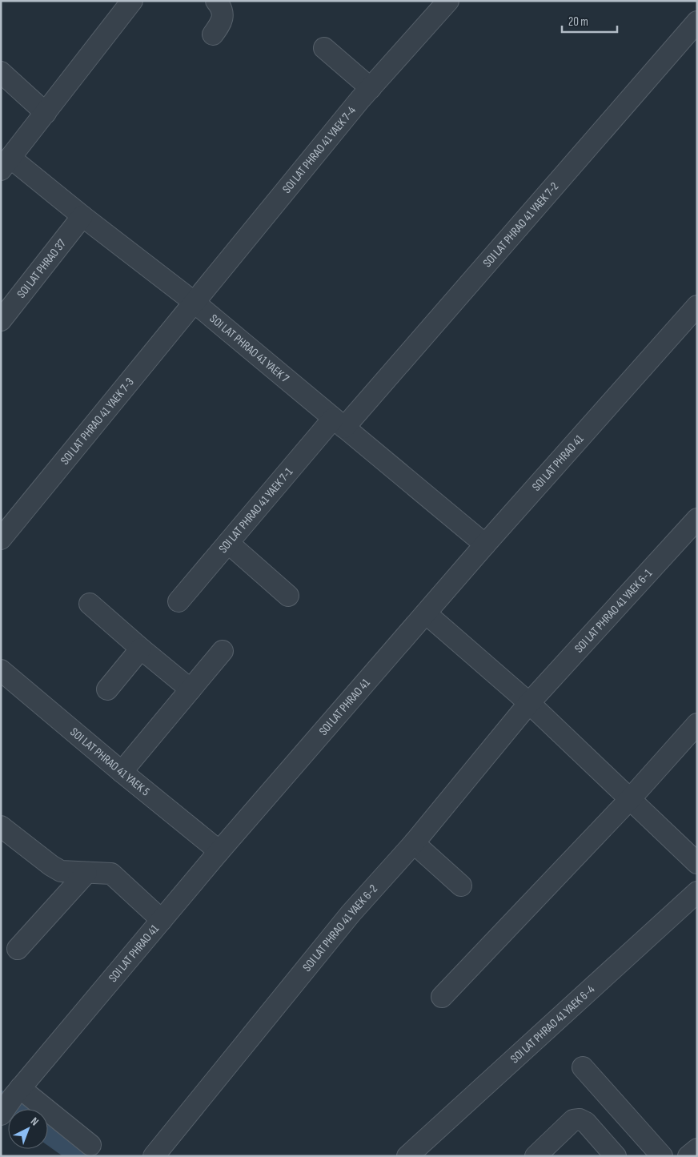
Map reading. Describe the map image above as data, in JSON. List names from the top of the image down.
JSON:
{
  "streets": {
    "street": [
      "SOI LAT PHRAO 41 YAEK 7-4",
      "SOI LAT PHRAO 41 YAEK 7-2",
      "SOI LAT PHRAO 37",
      "SOI LAT PHRAO 41 YAEK 7",
      "SOI LAT PHRAO 41 YAEK 7-3",
      "SOI LAT PHRAO 41",
      "SOI LAT PHRAO 41 YAEK 7-1",
      "SOI LAT PHRAO 41 YAEK 6-1",
      "SOI LAT PHRAO 41 YAEK 5",
      "SOI LAT PHRAO 41 YAEK 6-2",
      "SOI LAT PHRAO 41 YAEK 6-4"
    ]
  },
  "crossings": [
    ["SOI LAT PHRAO 41 YAEK 7-4", "SOI LAT PHRAO 41 YAEK 7"],
    ["SOI LAT PHRAO 41 YAEK 7-4", "SOI LAT PHRAO 41 YAEK 7-3"],
    ["SOI LAT PHRAO 41 YAEK 7-2", "SOI LAT PHRAO 41 YAEK 7"],
    ["SOI LAT PHRAO 41 YAEK 7-2", "SOI LAT PHRAO 41 YAEK 7-1"],
    ["SOI LAT PHRAO 37", "SOI LAT PHRAO 41 YAEK 7"],
    ["SOI LAT PHRAO 41 YAEK 7", "SOI LAT PHRAO 41 YAEK 7-3"],
    ["SOI LAT PHRAO 41 YAEK 7", "SOI LAT PHRAO 41"],
    ["SOI LAT PHRAO 41 YAEK 7", "SOI LAT PHRAO 41 YAEK 7-1"],
    ["SOI LAT PHRAO 41", "SOI LAT PHRAO 41 YAEK 5"],
    ["SOI LAT PHRAO 41 YAEK 6-1", "SOI LAT PHRAO 41 YAEK 6-2"]
  ],
  "scale_bar": "20 m",
  "north": "top right"
}
